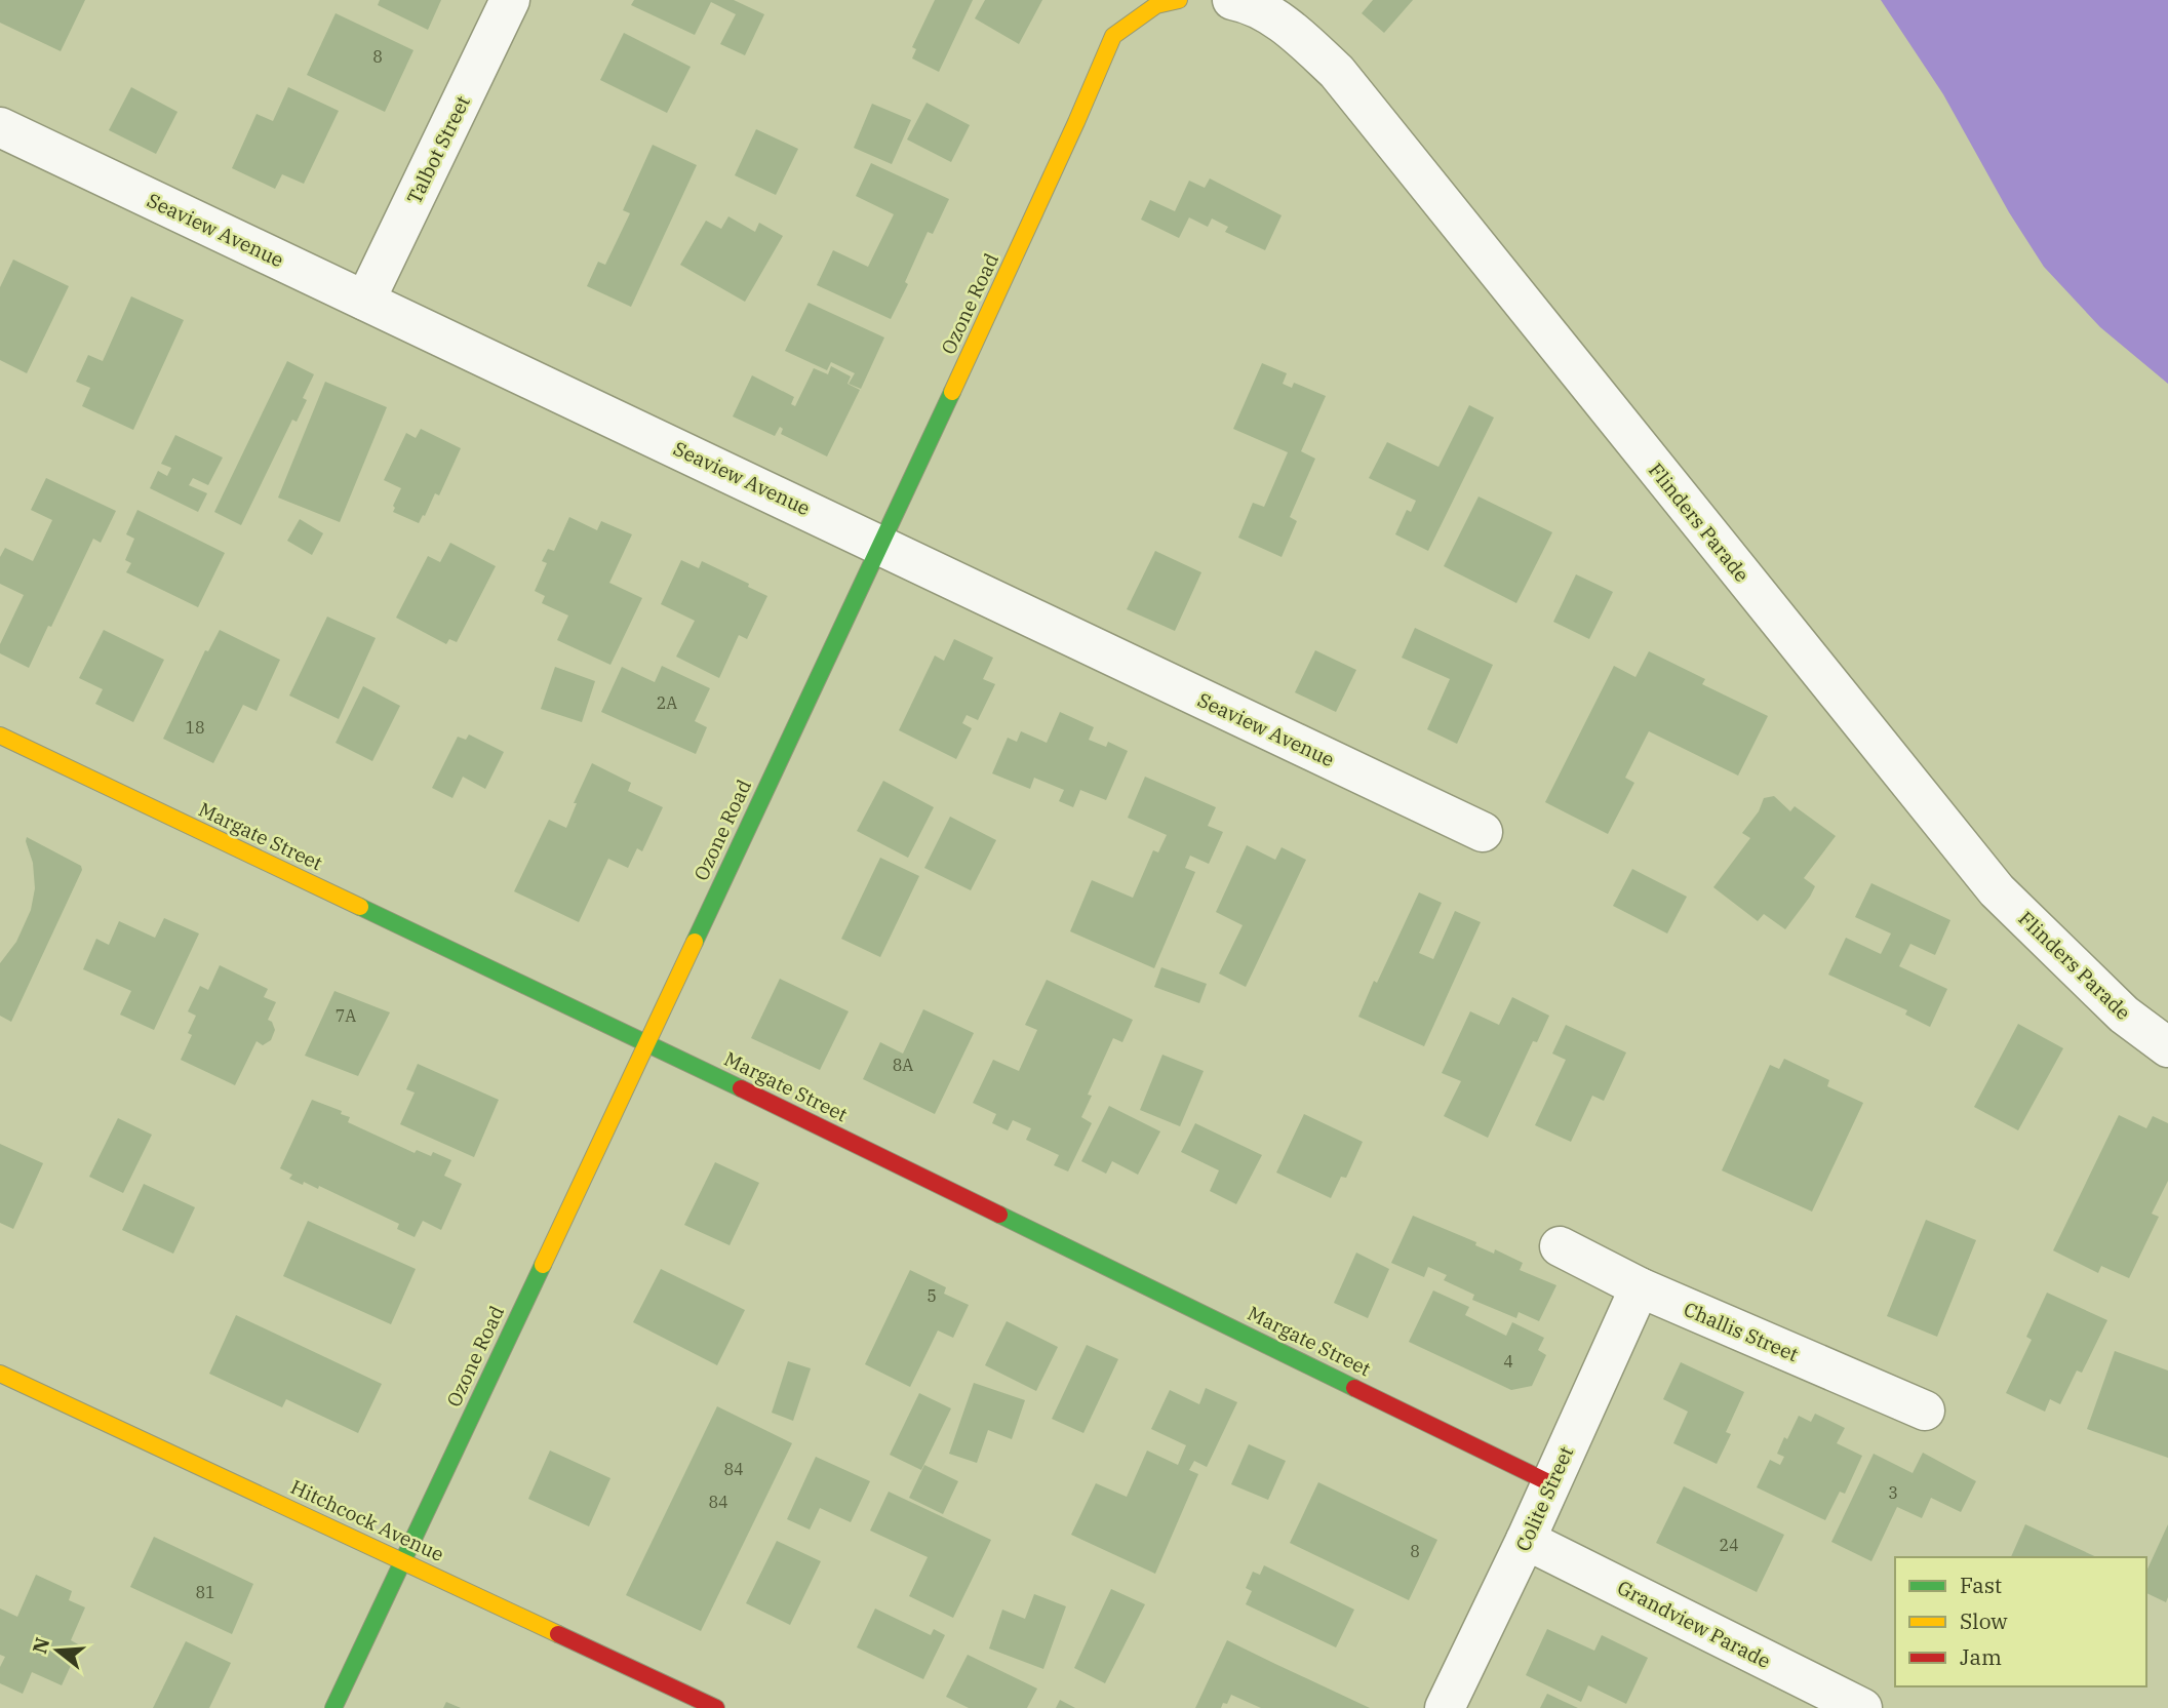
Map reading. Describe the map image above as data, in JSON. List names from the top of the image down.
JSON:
{
  "streets": {
    "street": [
      "Talbot Street",
      "Seaview Avenue",
      "Ozone Road",
      "Flinders Parade",
      "Margate Street",
      "Challis Street",
      "Colite Street",
      "Hitchcock Avenue",
      "Grandview Parade"
    ]
  },
  "crossings": [
    ["Talbot Street", "Seaview Avenue"],
    ["Seaview Avenue", "Ozone Road"],
    ["Ozone Road", "Margate Street"],
    ["Ozone Road", "Hitchcock Avenue"],
    ["Margate Street", "Colite Street"],
    ["Challis Street", "Colite Street"],
    ["Colite Street", "Grandview Parade"]
  ],
  "house_numbers": [
    "8",
    "2A",
    "18",
    "7A",
    "8A",
    "5",
    "4",
    "84",
    "3",
    "84",
    "24",
    "8",
    "81"
  ],
  "legend": ["Fast", "Slow", "Jam"],
  "north": "left"
}
